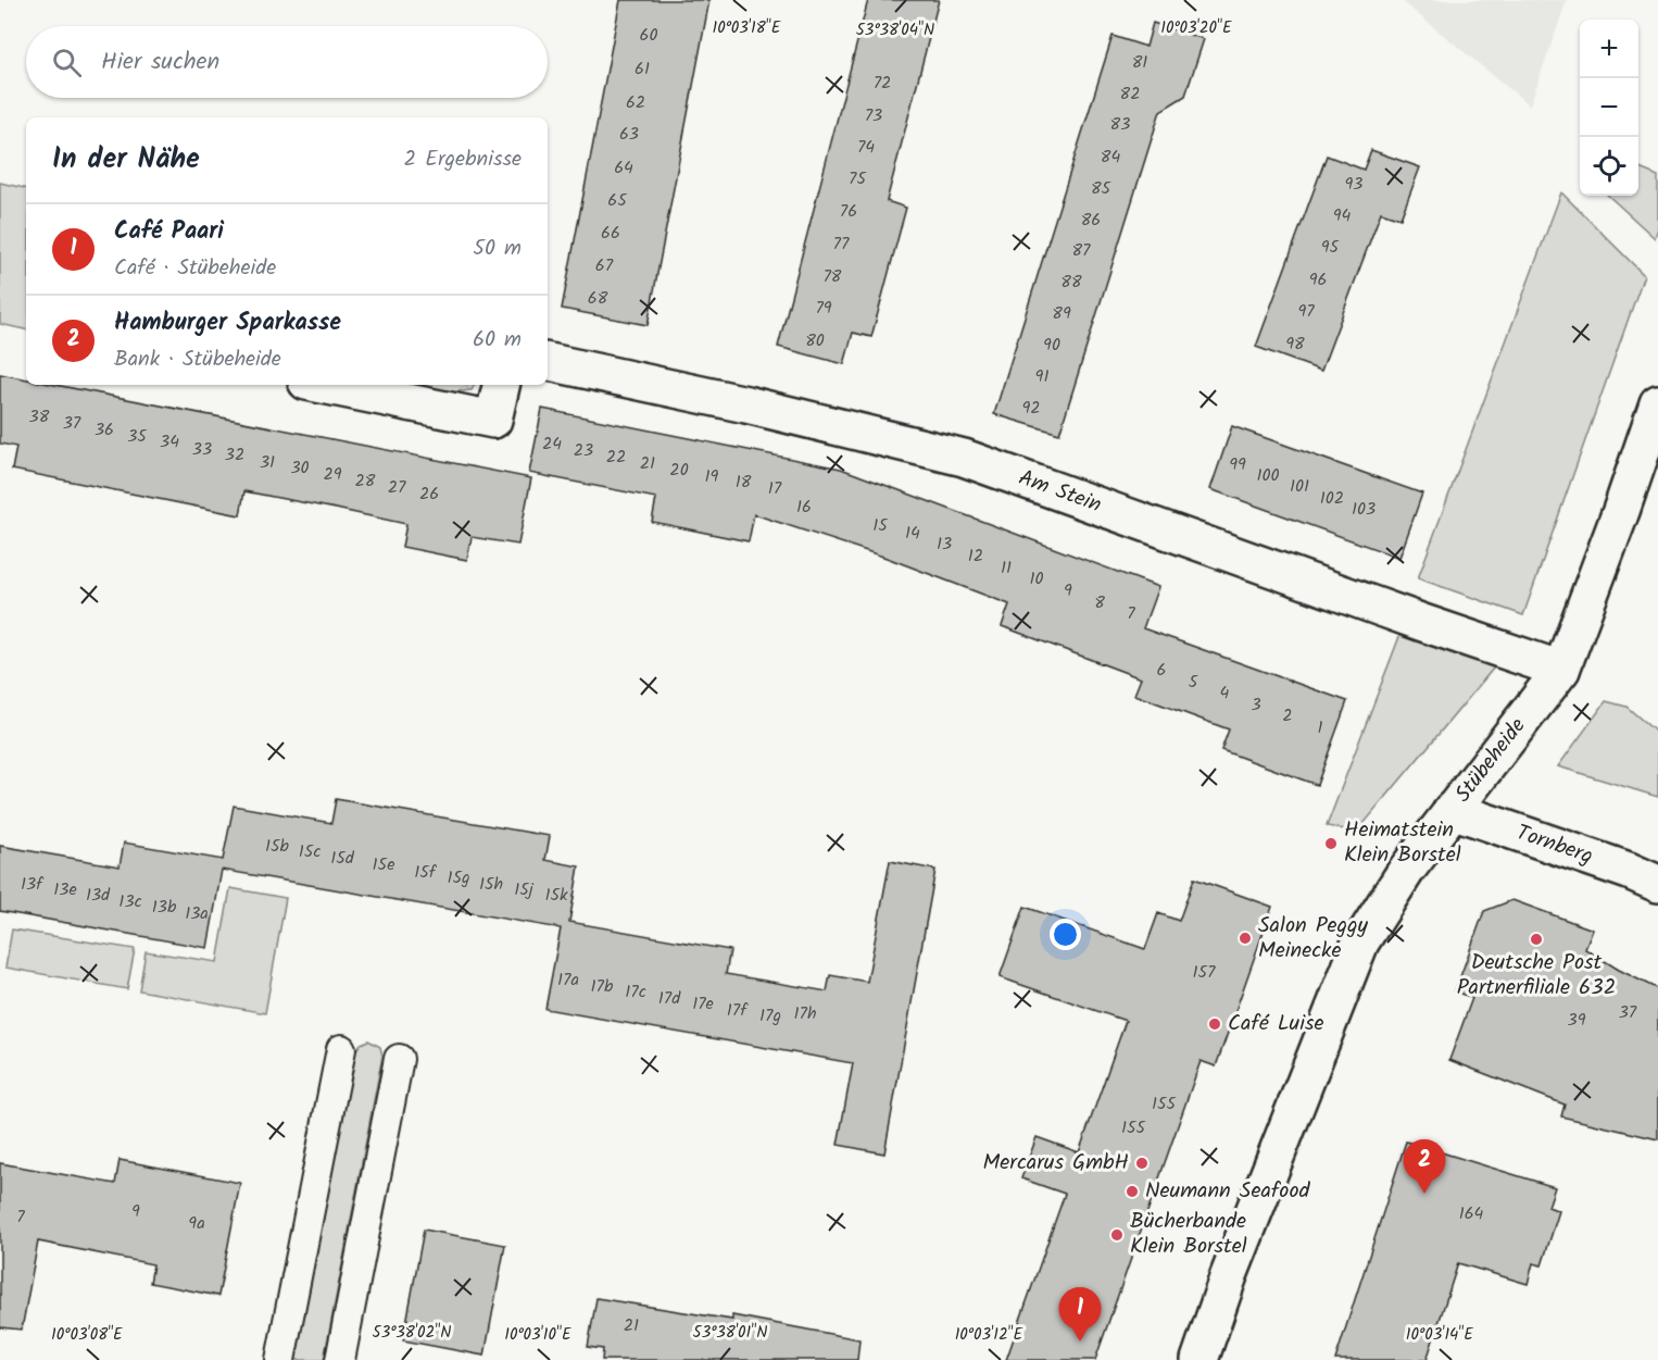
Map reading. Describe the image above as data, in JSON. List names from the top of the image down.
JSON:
{
  "streets": {
    "street": ["Am Stein", "Stübeheide", "Tornberg"]
  },
  "crossings": [
    ["Am Stein", "Stübeheide"],
    ["Stübeheide", "Tornberg"]
  ],
  "places": [
    "Heimatstein Klein Borstel",
    "Salon Peggy Meinecke",
    "Deutsche Post Partnerfiliale 632",
    "Café Luise",
    "Mercarus GmbH",
    "Neumann Seafood",
    "Bücherbande Klein Borstel"
  ],
  "house_numbers": [
    "60",
    "81",
    "61",
    "72",
    "82",
    "62",
    "73",
    "83",
    "63",
    "74",
    "84",
    "64",
    "75",
    "93",
    "85",
    "65",
    "76",
    "94",
    "86",
    "66",
    "77",
    "95",
    "87",
    "67",
    "78",
    "96",
    "88",
    "68",
    "79",
    "97",
    "89",
    "80",
    "98",
    "90",
    "91",
    "92",
    "38",
    "37",
    "36",
    "35",
    "34",
    "24",
    "33",
    "23",
    "32",
    "22",
    "31",
    "21",
    "99",
    "30",
    "20",
    "29",
    "100",
    "19",
    "28",
    "18",
    "101",
    "27",
    "17",
    "26",
    "102",
    "16",
    "103",
    "15",
    "14",
    "13",
    "12",
    "11",
    "10",
    "9",
    "8",
    "7",
    "6",
    "5",
    "4",
    "3",
    "2",
    "1",
    "15b",
    "15c",
    "15d",
    "15e",
    "15f",
    "15g",
    "13f",
    "15h",
    "13e",
    "15j",
    "13d",
    "15k",
    "13c",
    "13b",
    "13a",
    "157",
    "17a",
    "17b",
    "17c",
    "17d",
    "17e",
    "17f",
    "37",
    "17h",
    "17g",
    "39",
    "155",
    "155",
    "9",
    "164",
    "7",
    "9a",
    "21"
  ],
  "page": {
    "map_buttons": ["+", "−"],
    "search": "Hier suchen",
    "heading": ["In der Nähe", "2 Ergebnisse"],
    "list": [
      {
        "mark": "1",
        "name": "Café Paari",
        "note": "Café · Stübeheide",
        "value": "50 m"
      },
      {
        "mark": "2",
        "name": "Hamburger Sparkasse",
        "note": "Bank · Stübeheide",
        "value": "60 m"
      }
    ],
    "pins": ["2", "1"]
  },
  "coordinates": [
    "10°03'18\"E",
    "10°03'20\"E",
    "53°38'04\"N",
    "53°38'02\"N",
    "53°38'01\"N",
    "10°03'08\"E",
    "10°03'10\"E",
    "10°03'12\"E",
    "10°03'14\"E"
  ]
}
